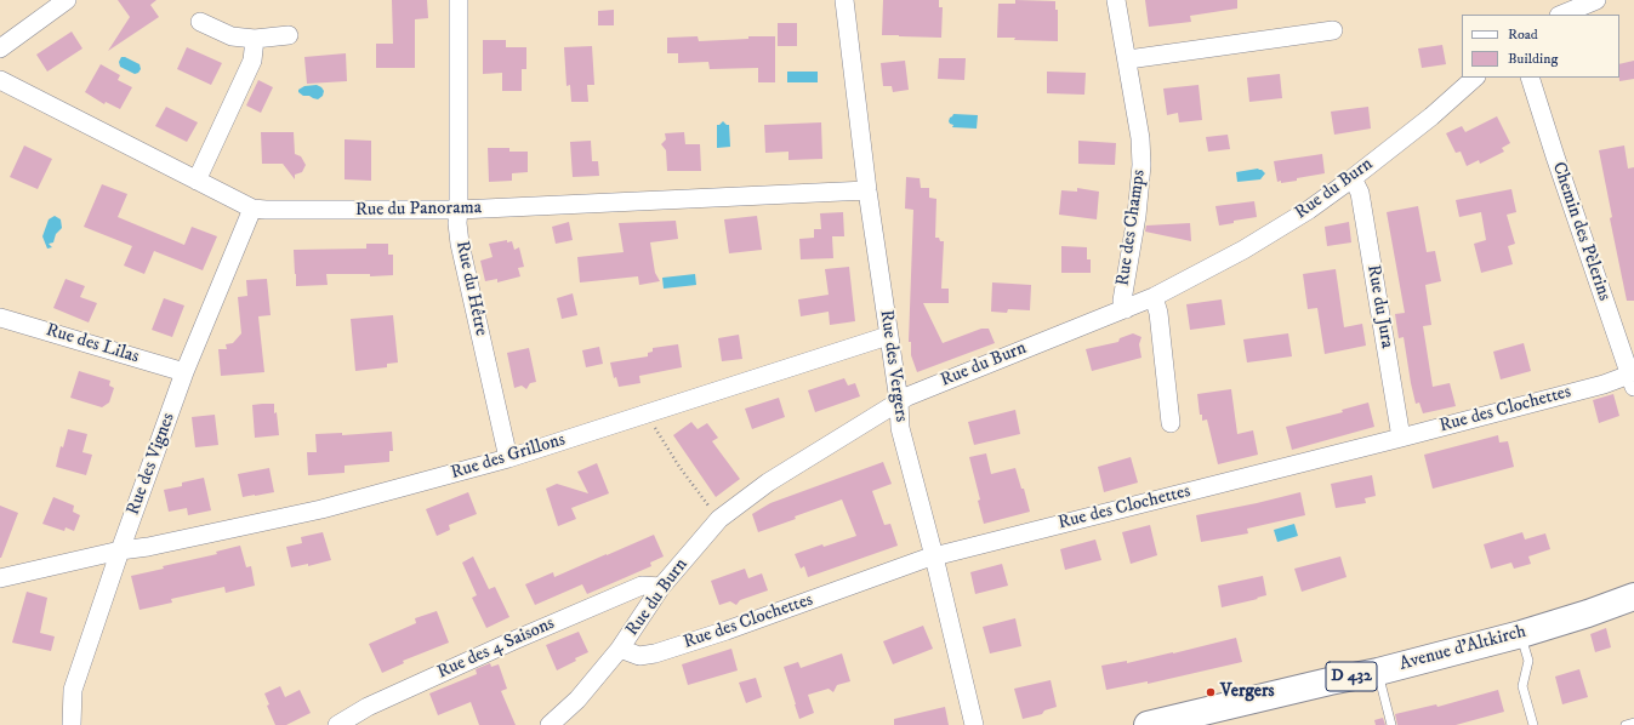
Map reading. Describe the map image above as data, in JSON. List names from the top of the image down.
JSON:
{
  "streets": {
    "main road": ["Avenue d'Altkirch", "D 432"],
    "street": [
      "Rue du Burn",
      "Rue du Panorama",
      "Rue des Champs",
      "Chemin des Pèlerins",
      "Rue du Hêtre",
      "Rue du Jura",
      "Rue des Lilas",
      "Rue des Vergers",
      "Rue des Clochettes",
      "Rue des Grillons",
      "Rue des Vignes",
      "Rue des 4 Saisons"
    ]
  },
  "crossings": [
    ["Rue du Burn", "Rue des Champs"],
    ["Rue du Burn", "Rue du Jura"],
    ["Rue du Burn", "Rue des Vergers"],
    ["Rue du Burn", "Rue des Clochettes"],
    ["Rue du Burn", "Rue des 4 Saisons"],
    ["Rue du Panorama", "Rue du Hêtre"],
    ["Rue du Panorama", "Rue des Vergers"],
    ["Rue du Panorama", "Rue des Vignes"],
    ["Chemin des Pèlerins", "Rue des Clochettes"],
    ["Rue du Hêtre", "Rue des Grillons"],
    ["Rue du Jura", "Rue des Clochettes"],
    ["Rue des Lilas", "Rue des Vignes"],
    ["Rue des Vergers", "Rue des Clochettes"],
    ["Rue des Vergers", "Rue des Grillons"],
    ["Rue des Grillons", "Rue des Vignes"]
  ],
  "places": ["Vergers"],
  "legend": ["Road", "Building"]
}
